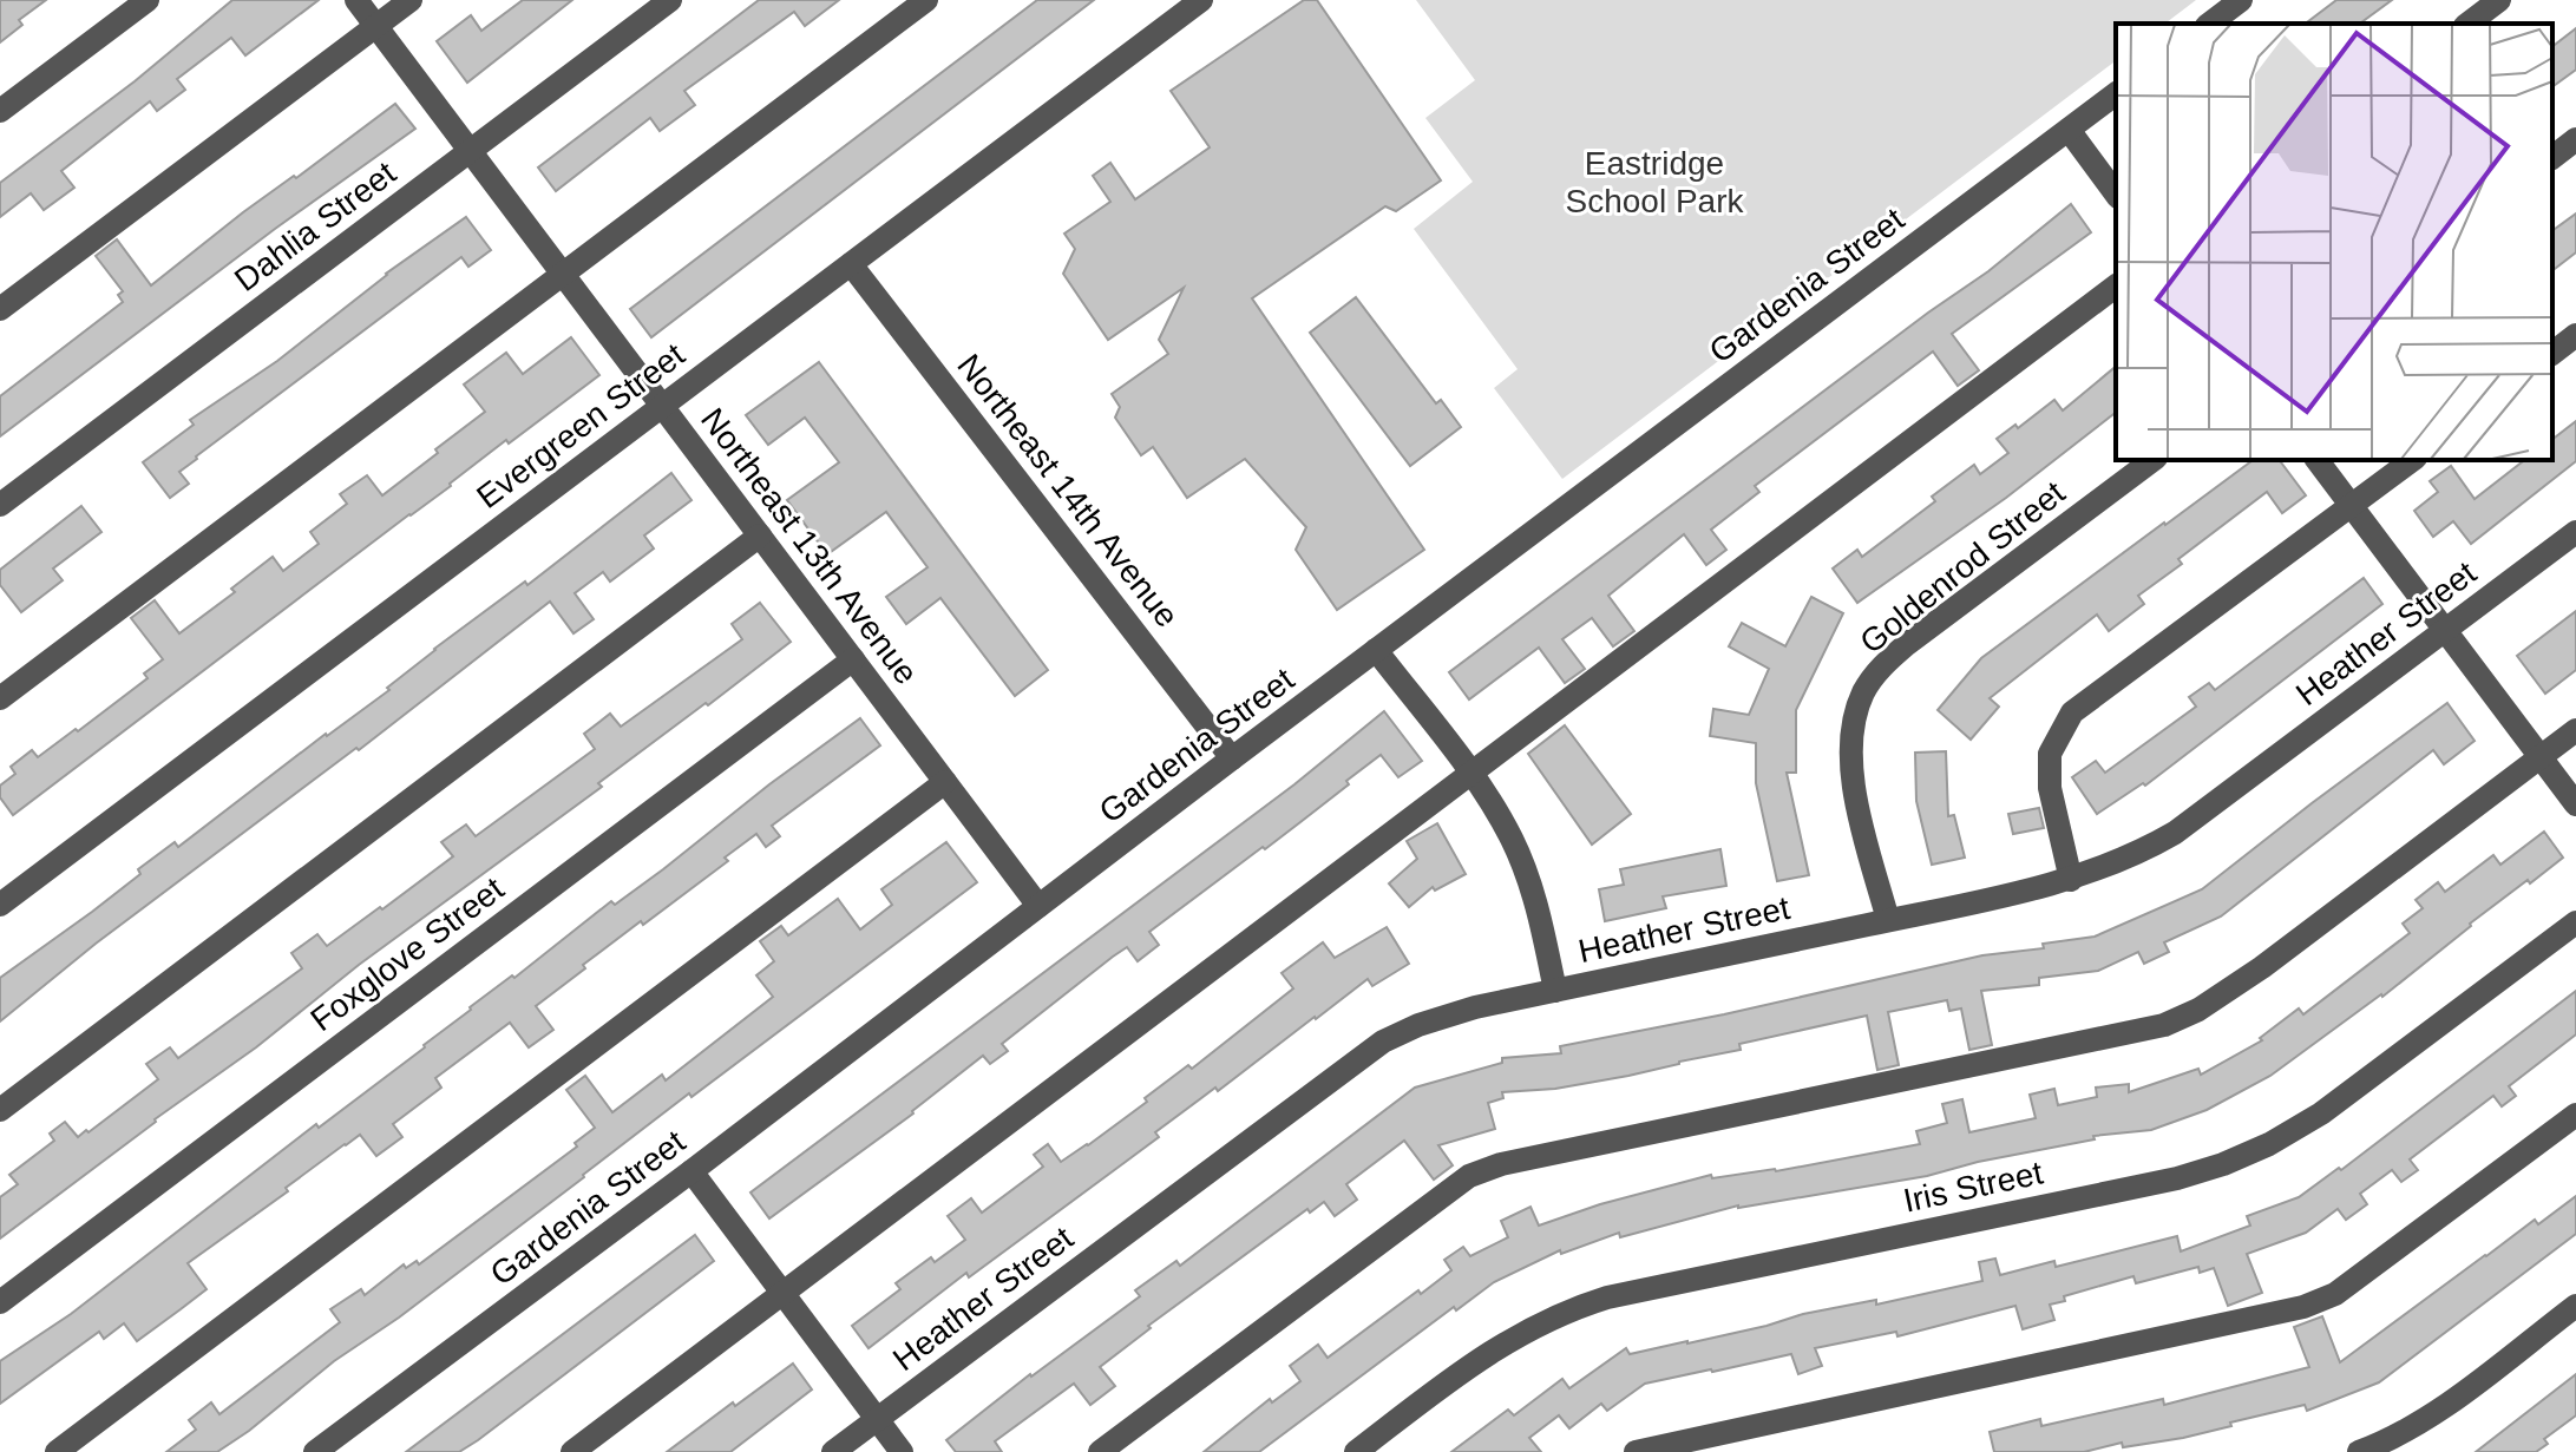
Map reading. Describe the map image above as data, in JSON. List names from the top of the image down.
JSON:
{
  "streets": {
    "street": [
      "Dahlia Street",
      "Gardenia Street",
      "Evergreen Street",
      "Northeast 14th Avenue",
      "Northeast 13th Avenue",
      "Goldenrod Street",
      "Heather Street",
      "Foxglove Street",
      "Iris Street"
    ]
  },
  "crossings": [
    ["Dahlia Street", "Northeast 13th Avenue"],
    ["Gardenia Street", "Northeast 14th Avenue"],
    ["Gardenia Street", "Northeast 13th Avenue"],
    ["Evergreen Street", "Northeast 14th Avenue"],
    ["Evergreen Street", "Northeast 13th Avenue"],
    ["Northeast 13th Avenue", "Foxglove Street"],
    ["Goldenrod Street", "Heather Street"]
  ],
  "parks": ["Eastridge School Park"]
}
